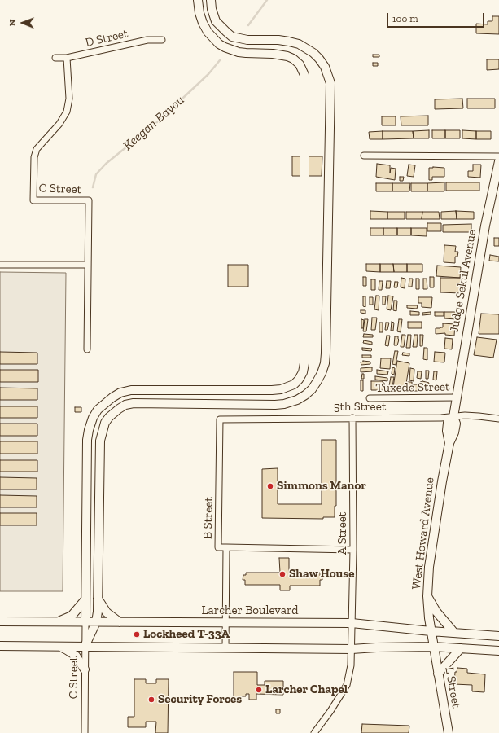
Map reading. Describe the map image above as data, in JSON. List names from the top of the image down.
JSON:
{
  "streets": {
    "main road": [
      "Judge Sekul Avenue",
      "West Howard Avenue",
      "Larcher Boulevard",
      "L Street"
    ],
    "street": [
      "D Street",
      "C Street",
      "Tuxedo Street",
      "5th Street",
      "B Street",
      "A Street"
    ]
  },
  "crossings": [
    ["D Street", "C Street"],
    ["C Street", "Larcher Boulevard"],
    ["Judge Sekul Avenue", "Tuxedo Street"],
    ["Judge Sekul Avenue", "West Howard Avenue"],
    ["Tuxedo Street", "West Howard Avenue"],
    ["5th Street", "B Street"],
    ["5th Street", "A Street"],
    ["5th Street", "West Howard Avenue"],
    ["B Street", "Larcher Boulevard"],
    ["A Street", "Larcher Boulevard"],
    ["West Howard Avenue", "Larcher Boulevard"],
    ["West Howard Avenue", "L Street"]
  ],
  "water": ["Keegan Bayou"],
  "places": [
    "Simmons Manor",
    "Shaw House",
    "Lockheed T-33A",
    "Larcher Chapel",
    "Security Forces"
  ],
  "scale_bar": "100 m",
  "north": "left"
}
